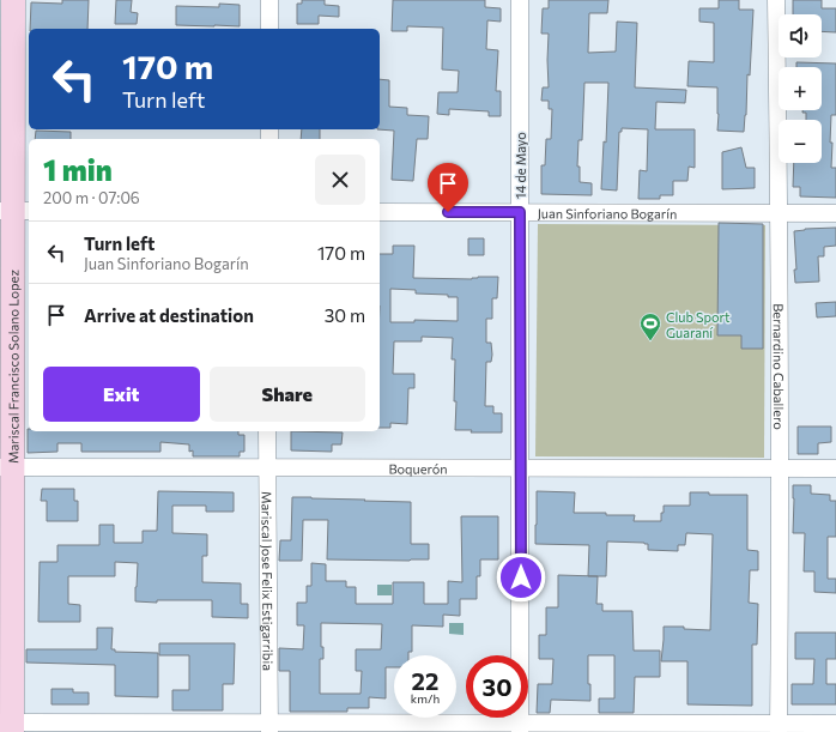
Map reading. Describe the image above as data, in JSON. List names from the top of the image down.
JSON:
{
  "streets": {
    "street": [
      "14 de Mayo",
      "Juan Sinforiano Bogarín",
      "Mariscal Francisco Solano Lopez",
      "Bernardino Caballero",
      "Boquerón",
      "Mariscal Jose Felix Estigarribia"
    ]
  },
  "crossings": [
    ["14 de Mayo", "Juan Sinforiano Bogarín"],
    ["14 de Mayo", "Boquerón"],
    ["Juan Sinforiano Bogarín", "Bernardino Caballero"],
    ["Mariscal Francisco Solano Lopez", "Boquerón"],
    ["Bernardino Caballero", "Boquerón"],
    ["Boquerón", "Mariscal Jose Felix Estigarribia"]
  ],
  "places": {
    "sports": ["Club Sport Guaraní"]
  },
  "page": {
    "map_buttons": ["+", "−"],
    "turn": ["170 m", "Turn left"],
    "heading": ["1 min", "200 m · 07:06"],
    "list": [
      {
        "name": "Turn left",
        "note": "Juan Sinforiano Bogarín",
        "value": "170 m"
      },
      {
        "name": "Arrive at destination",
        "value": "30 m"
      }
    ],
    "buttons": ["Exit", "Share"],
    "speed": "22 km/h",
    "limit": "30"
  }
}
